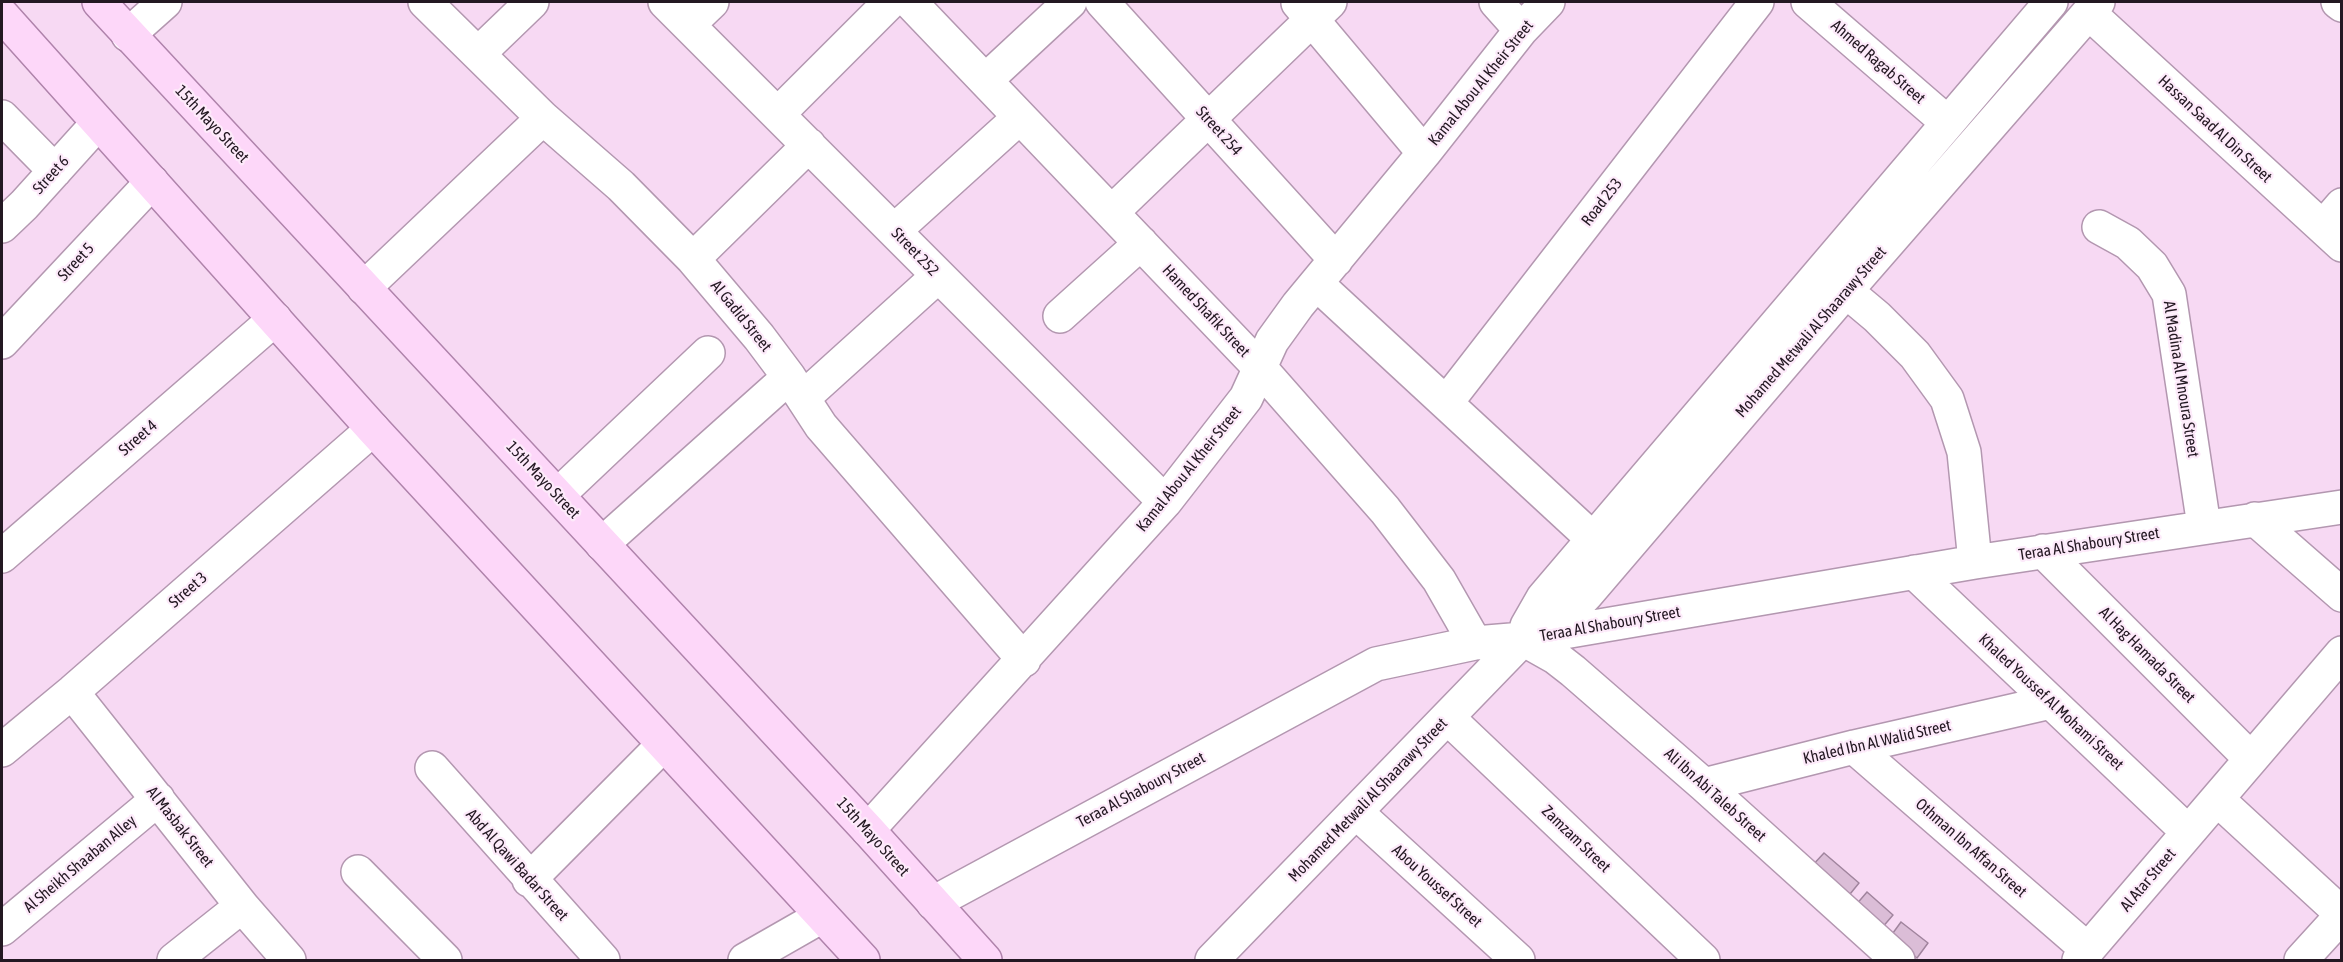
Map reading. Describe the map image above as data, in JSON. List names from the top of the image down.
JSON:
{
  "streets": {
    "main road": ["15th Mayo Street"],
    "street": [
      "Ahmed Ragab Street",
      "Kamal Abou Al Kheir Street",
      "Hassan Saad Al Din Street",
      "Street 254",
      "Street 6",
      "Road 253",
      "Street 252",
      "Street 5",
      "Hamed Shafik Street",
      "Al Gadid Street",
      "Mohamed Metwali Al Shaarawy Street",
      "Al Madina Al Mnoura Street",
      "Street 4",
      "Teraa Al Shaboury Street",
      "Street 3",
      "Al Hag Hamada Street",
      "Khaled Youssef Al Mohami Street",
      "Khaled Ibn Al Walid Street",
      "Ali Ibn Abi Taleb Street",
      "Al Masbak Street",
      "Zamzam Street",
      "Othman Ibn Affan Street",
      "Al Sheikh Shaaban Alley",
      "Abd Al Qawi Badar Street",
      "Al Atar Street",
      "Abou Youssef Street"
    ]
  },
  "crossings": [
    ["Ahmed Ragab Street", "Mohamed Metwali Al Shaarawy Street"],
    ["Kamal Abou Al Kheir Street", "15th Mayo Street"],
    ["Kamal Abou Al Kheir Street", "Street 254"],
    ["Kamal Abou Al Kheir Street", "Street 252"],
    ["Kamal Abou Al Kheir Street", "Hamed Shafik Street"],
    ["Kamal Abou Al Kheir Street", "Al Gadid Street"],
    ["15th Mayo Street", "Teraa Al Shaboury Street"],
    ["Hassan Saad Al Din Street", "Mohamed Metwali Al Shaarawy Street"],
    ["Street 254", "Road 253"],
    ["Street 254", "Mohamed Metwali Al Shaarawy Street"],
    ["Hamed Shafik Street", "Teraa Al Shaboury Street"],
    ["Mohamed Metwali Al Shaarawy Street", "Teraa Al Shaboury Street"],
    ["Mohamed Metwali Al Shaarawy Street", "Ali Ibn Abi Taleb Street"],
    ["Mohamed Metwali Al Shaarawy Street", "Zamzam Street"],
    ["Mohamed Metwali Al Shaarawy Street", "Abou Youssef Street"],
    ["Al Madina Al Mnoura Street", "Teraa Al Shaboury Street"],
    ["Teraa Al Shaboury Street", "Al Hag Hamada Street"],
    ["Teraa Al Shaboury Street", "Khaled Youssef Al Mohami Street"],
    ["Teraa Al Shaboury Street", "Ali Ibn Abi Taleb Street"],
    ["Street 3", "Al Masbak Street"],
    ["Al Hag Hamada Street", "Al Atar Street"],
    ["Khaled Youssef Al Mohami Street", "Khaled Ibn Al Walid Street"],
    ["Khaled Youssef Al Mohami Street", "Al Atar Street"],
    ["Khaled Ibn Al Walid Street", "Ali Ibn Abi Taleb Street"],
    ["Khaled Ibn Al Walid Street", "Othman Ibn Affan Street"],
    ["Al Masbak Street", "Al Sheikh Shaaban Alley"],
    ["Othman Ibn Affan Street", "Al Atar Street"]
  ]
}
